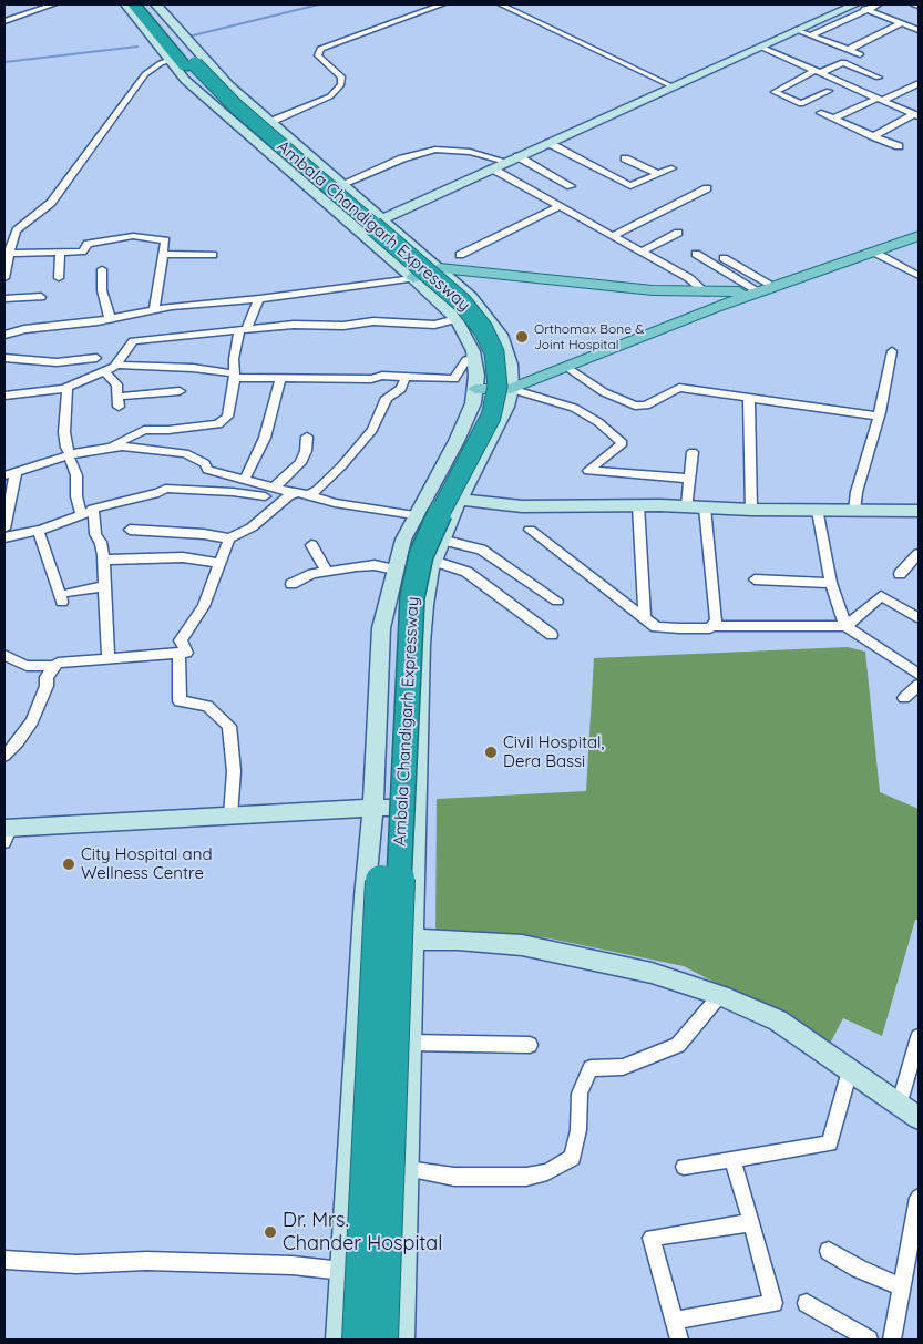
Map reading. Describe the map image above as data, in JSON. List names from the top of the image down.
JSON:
{
  "streets": {
    "highway": ["Ambala Chandigarh Expressway"]
  },
  "places": [
    "Orthomax Bone & Joint Hospital",
    "Civil Hospital, Dera Bassi",
    "City Hospital and Wellness Centre",
    "Dr. Mrs. Chander Hospital"
  ]
}
